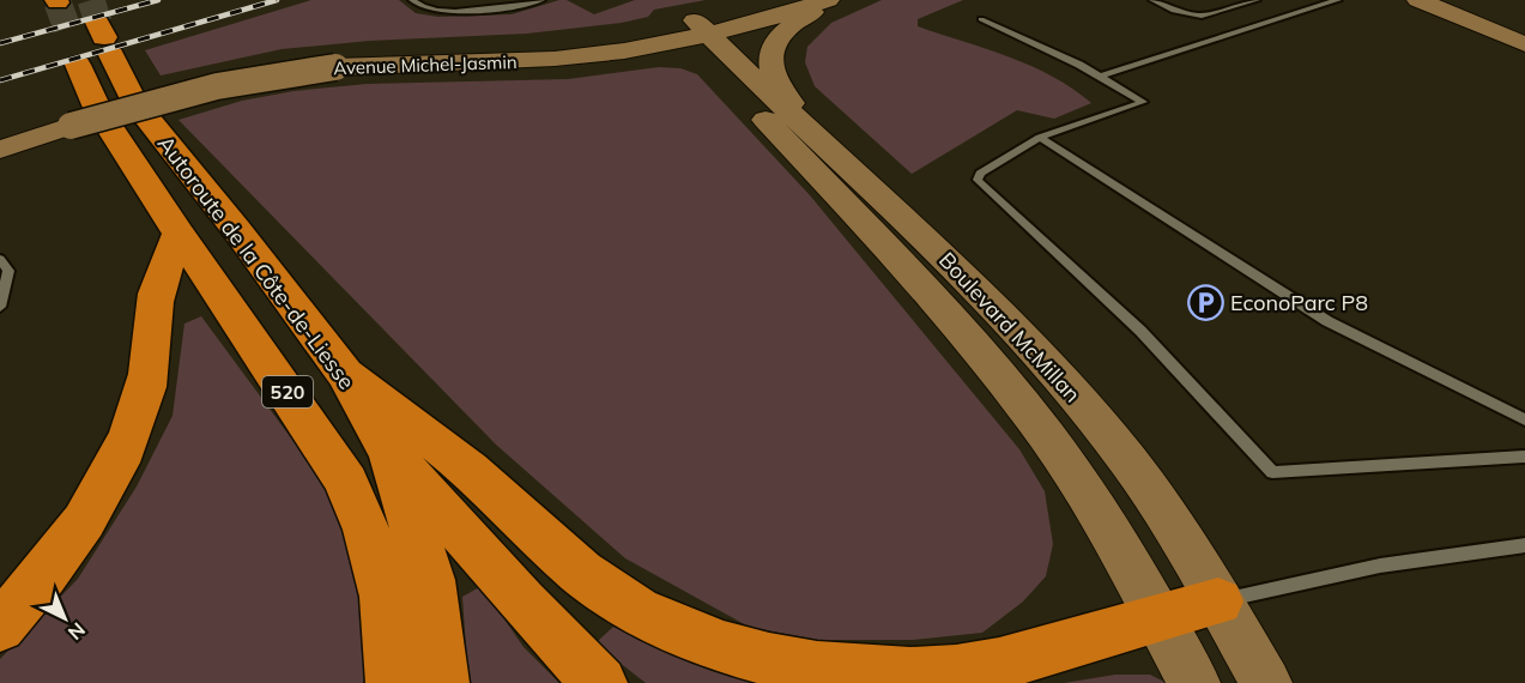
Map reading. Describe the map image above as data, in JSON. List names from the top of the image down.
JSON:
{
  "streets": {
    "highway": ["Autoroute de la Côte-de-Liesse", "520"],
    "main road": ["Avenue Michel-Jasmin", "Boulevard McMillan"]
  },
  "crossings": [
    ["Avenue Michel-Jasmin", "Boulevard McMillan"]
  ],
  "places": {
    "parking": ["EconoParc P8"]
  },
  "north": "bottom right"
}
